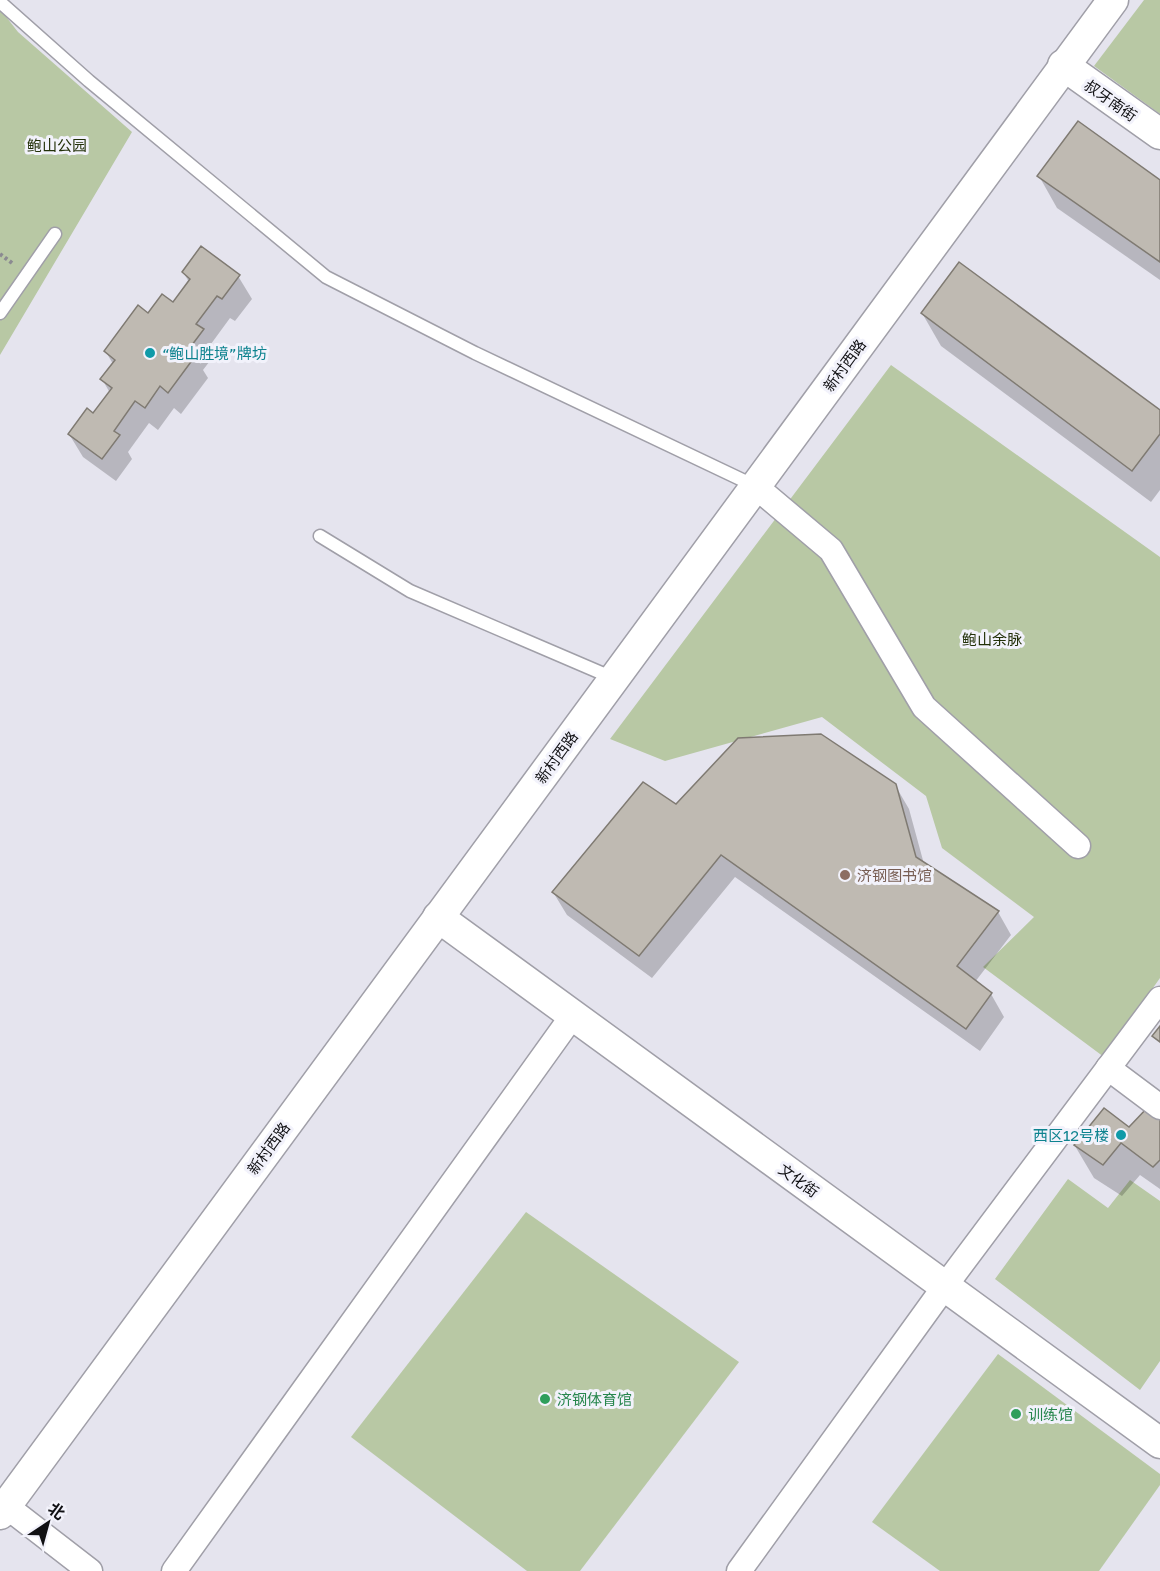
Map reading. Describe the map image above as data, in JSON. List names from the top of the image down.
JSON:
{
  "streets": {
    "street": ["叔牙南街", "新村西路", "文化街"]
  },
  "crossings": [
    ["叔牙南街", "新村西路"],
    ["新村西路", "文化街"]
  ],
  "parks": ["鲍山公园", "鲍山余脉"],
  "places": [
    "“鲍山胜境”牌坊",
    "济钢图书馆",
    "西区12号楼",
    "济钢体育馆",
    "训练馆"
  ],
  "north": "top right"
}
